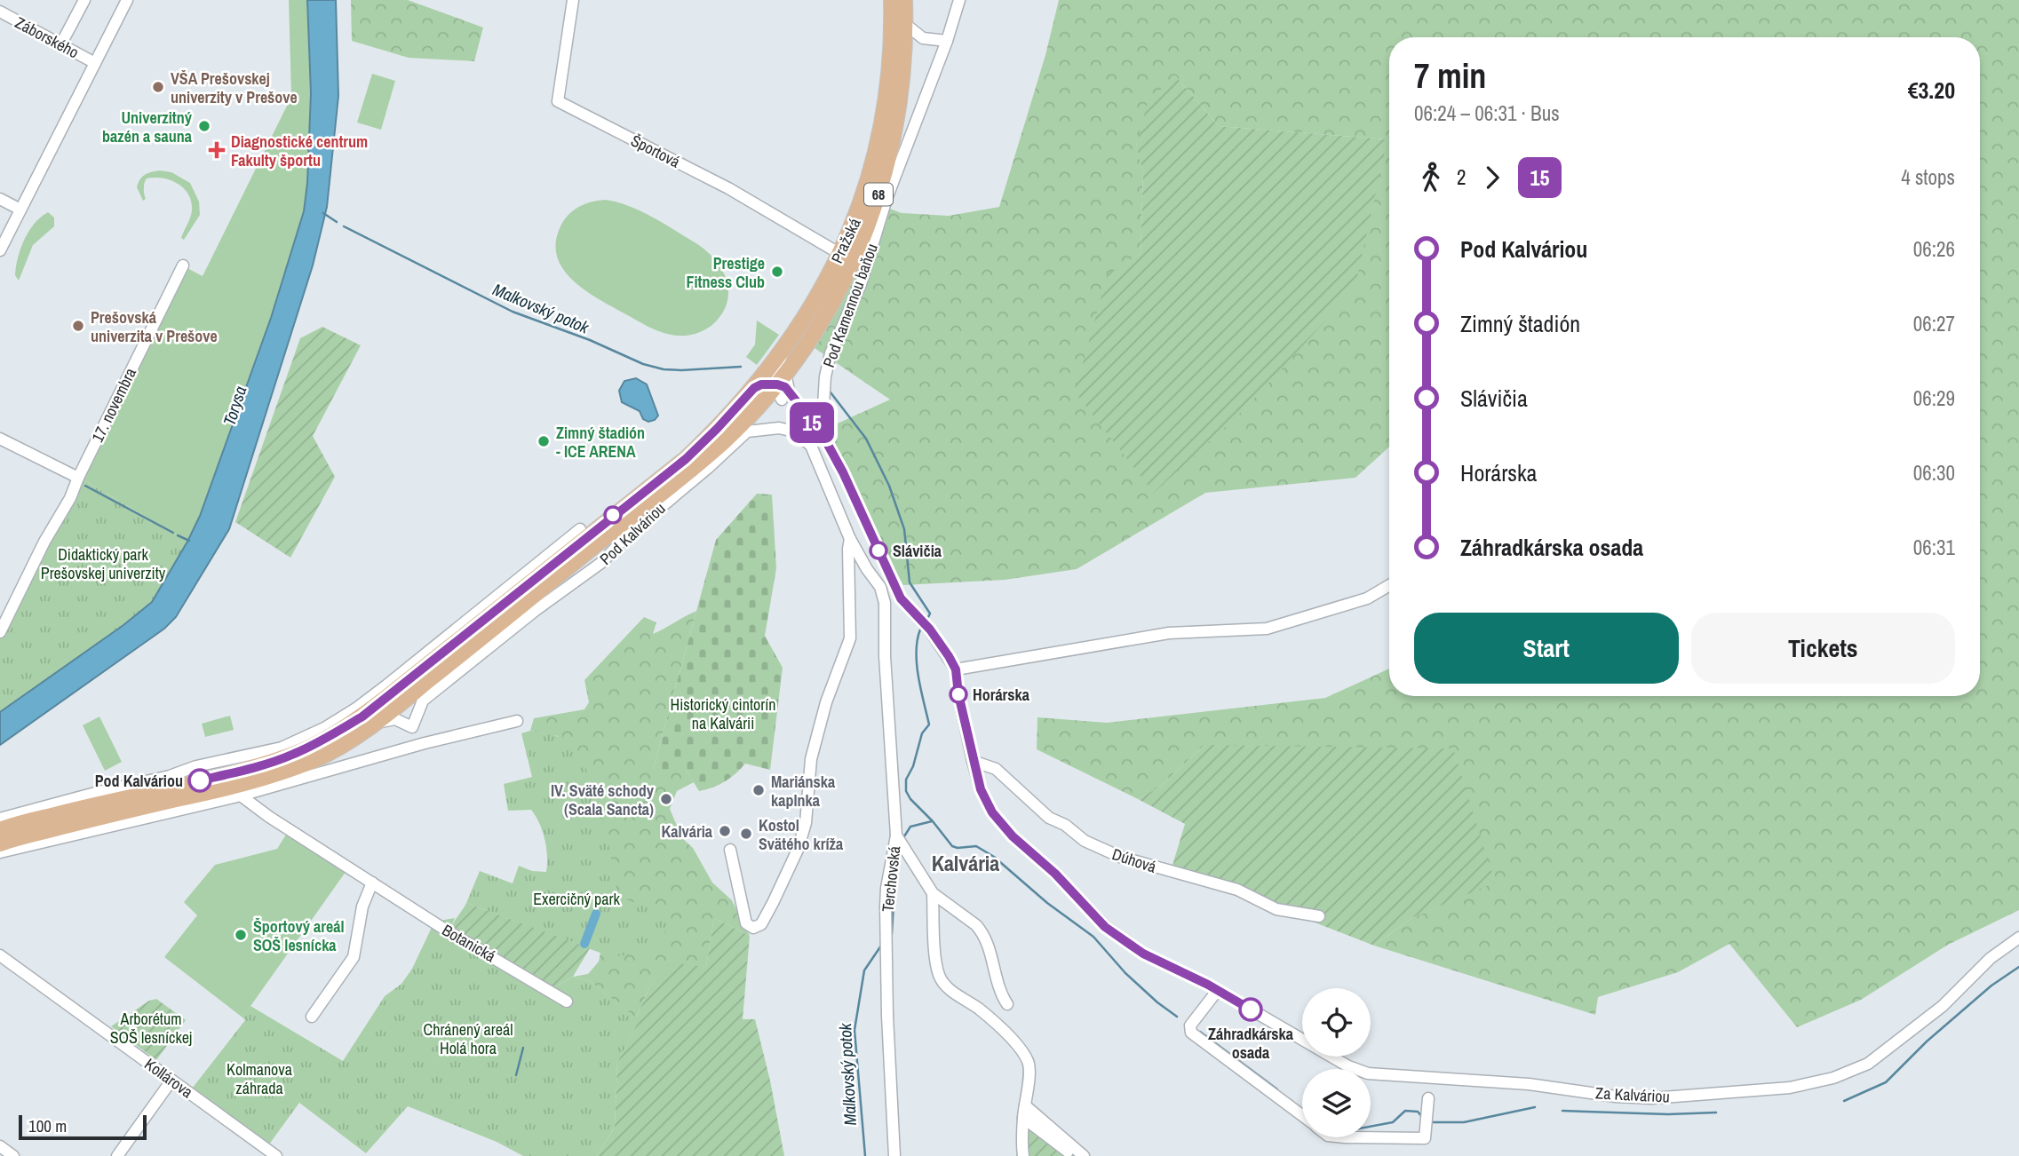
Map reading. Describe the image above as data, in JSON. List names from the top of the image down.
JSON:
{
  "streets": {
    "main road": ["68", "Pražská", "Pod Kalváriou"],
    "street": [
      "Záborského",
      "Športová",
      "Pod Kamennou baňou",
      "17. novembra",
      "Dúhová",
      "Terchovská",
      "Botanická",
      "Kollárova",
      "Za Kalváriou"
    ]
  },
  "crossings": [
    ["Športová", "Pražská"],
    ["Pražská", "Pod Kalváriou"],
    ["Pražská", "Za Kalváriou"],
    ["Pod Kamennou baňou", "Za Kalváriou"],
    ["Pod Kalváriou", "Za Kalváriou"],
    ["Dúhová", "Za Kalváriou"]
  ],
  "districts": ["Kalvária"],
  "water": ["Malkovský potok", "Torysa"],
  "parks": [
    "Didaktický park Prešovskej univerzity",
    "Historický cintorín na Kalvárii",
    "Exercičný park",
    "Arborétum SOŠ lesníckej",
    "Chránený areál Holá hora",
    "Kolmanova záhrada"
  ],
  "places": {
    "other": [
      "VŠA Prešovskej univerzity v Prešove",
      "Univerzitný bazén a sauna",
      "Prestige Fitness Club",
      "Prešovská univerzita v Prešove",
      "Zimný štadión - ICE ARENA",
      "Slávičia",
      "Horárska",
      "Pod Kalváriou",
      "Mariánska kaplnka",
      "IV. Sväté schody (Scala Sancta)",
      "Kalvária",
      "Kostol Svätého kríža",
      "Športový areál SOŠ lesnícka",
      "Záhradkárska osada"
    ],
    "health": ["Diagnostické centrum Fakulty športu"]
  },
  "lines": ["bus line 15"],
  "scale_bar": "100 m",
  "page": {
    "on_map": "15",
    "heading": ["7 min", "06:24 – 06:31 · Bus", "€3.20"],
    "legs": ["2", "15", "4 stops"],
    "list": [
      {
        "name": "Pod Kalváriou",
        "value": "06:26"
      },
      {
        "name": "Zimný štadión",
        "value": "06:27"
      },
      {
        "name": "Slávičia",
        "value": "06:29"
      },
      {
        "name": "Horárska",
        "value": "06:30"
      },
      {
        "name": "Záhradkárska osada",
        "value": "06:31"
      }
    ],
    "buttons": ["Start", "Tickets"],
    "scale": "100 m"
  }
}
